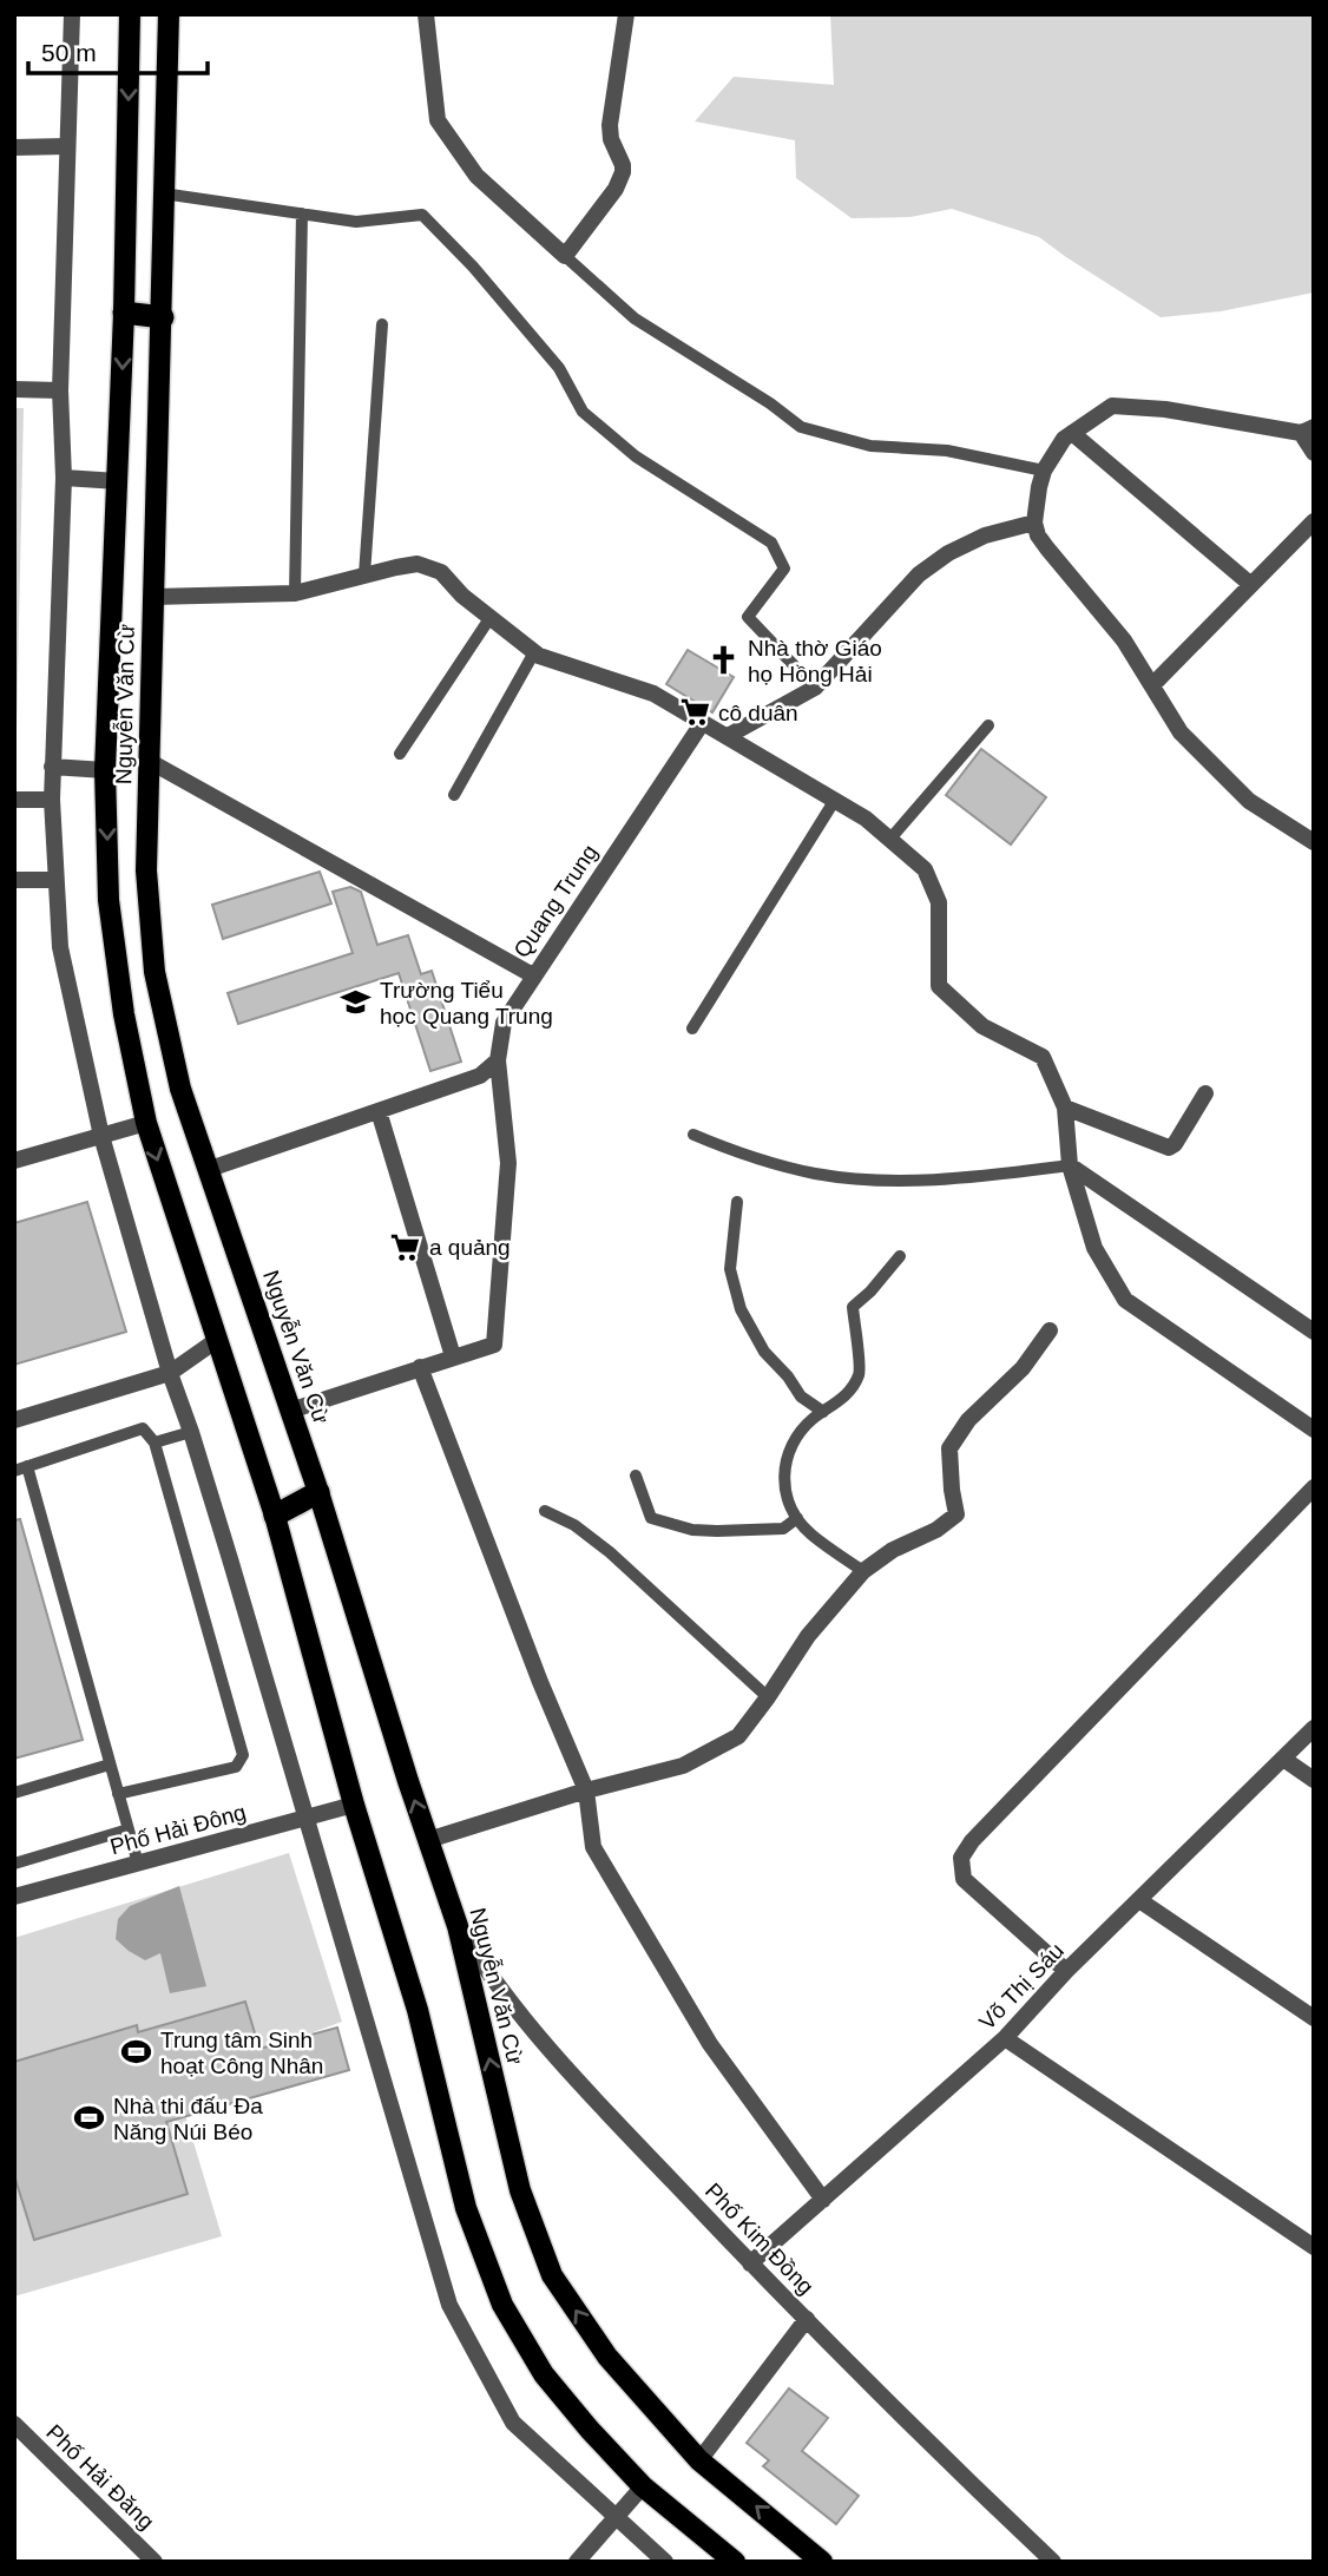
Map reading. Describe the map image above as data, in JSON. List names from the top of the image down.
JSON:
{
  "streets": {
    "main road": ["Nguyễn Văn Cừ"],
    "street": [
      "Quang Trung",
      "Phố Hải Đông",
      "Võ Thị Sáu",
      "Phố Kim Đồng",
      "Phố Hải Đăng"
    ]
  },
  "crossings": [
    ["Nguyễn Văn Cừ", "Phố Hải Đông"],
    ["Nguyễn Văn Cừ", "Phố Kim Đồng"],
    ["Võ Thị Sáu", "Phố Kim Đồng"]
  ],
  "places": {
    "church": ["Nhà thờ Giáo họ Hồng Hải"],
    "supermarket": ["cô duân", "a quảng"],
    "school or university": ["Trường Tiểu học Quang Trung"],
    "sports": ["Trung tâm Sinh hoạt Công Nhân", "Nhà thi đấu Đa Năng Núi Béo"]
  },
  "scale_bar": "50 m"
}
